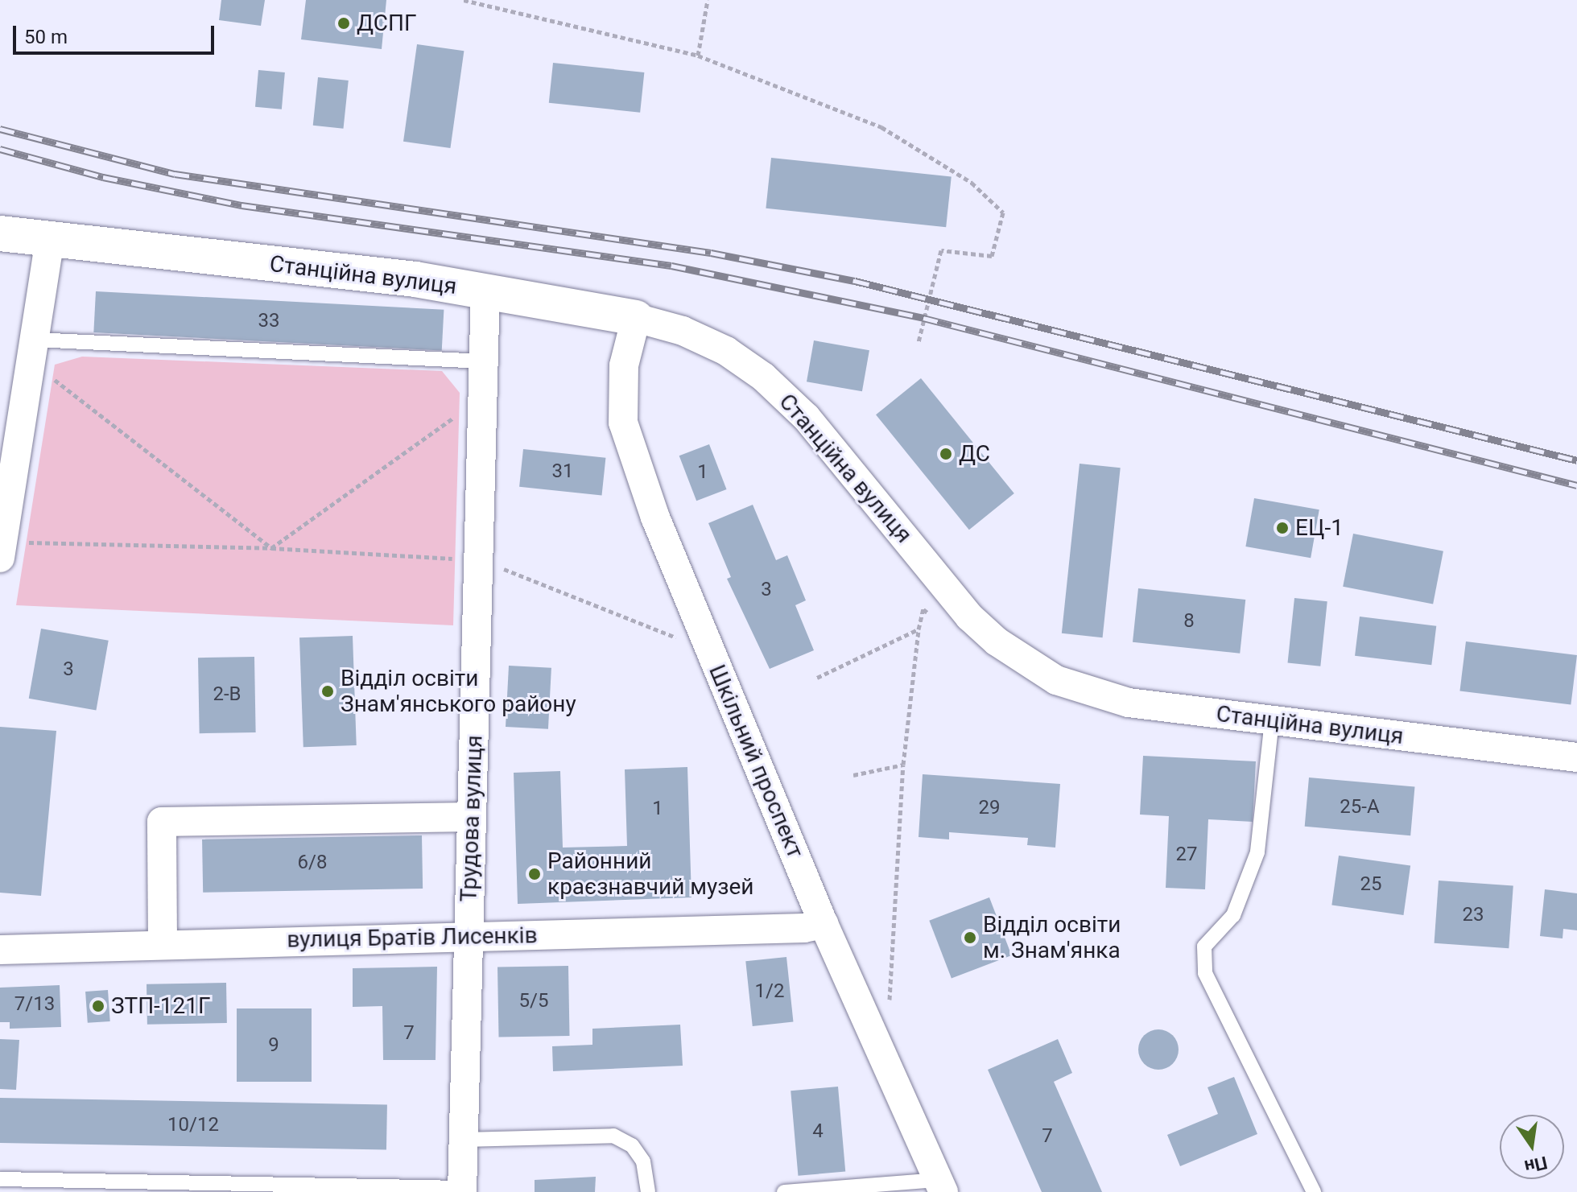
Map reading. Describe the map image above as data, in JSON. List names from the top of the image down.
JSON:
{
  "streets": {
    "street": [
      "Станційна вулиця",
      "Шкільний проспект",
      "Трудова вулиця",
      "вулиця Братів Лисенків"
    ]
  },
  "crossings": [
    ["Станційна вулиця", "Шкільний проспект"],
    ["Станційна вулиця", "Трудова вулиця"],
    ["Шкільний проспект", "вулиця Братів Лисенків"],
    ["Трудова вулиця", "вулиця Братів Лисенків"]
  ],
  "places": [
    "ДСПГ",
    "ДС",
    "ЕЦ-1",
    "Відділ освіти Знам'янського району",
    "Районний краєзнавчий музей",
    "Відділ освіти м. Знам'янка",
    "ЗТП-121Г"
  ],
  "house_numbers": [
    "33",
    "31",
    "1",
    "3",
    "8",
    "3",
    "2-В",
    "25-А",
    "29",
    "1",
    "27",
    "6/8",
    "25",
    "23",
    "1/2",
    "5/5",
    "7/13",
    "7",
    "9",
    "10/12",
    "4",
    "7"
  ],
  "scale_bar": "50 m",
  "north": "bottom"
}
